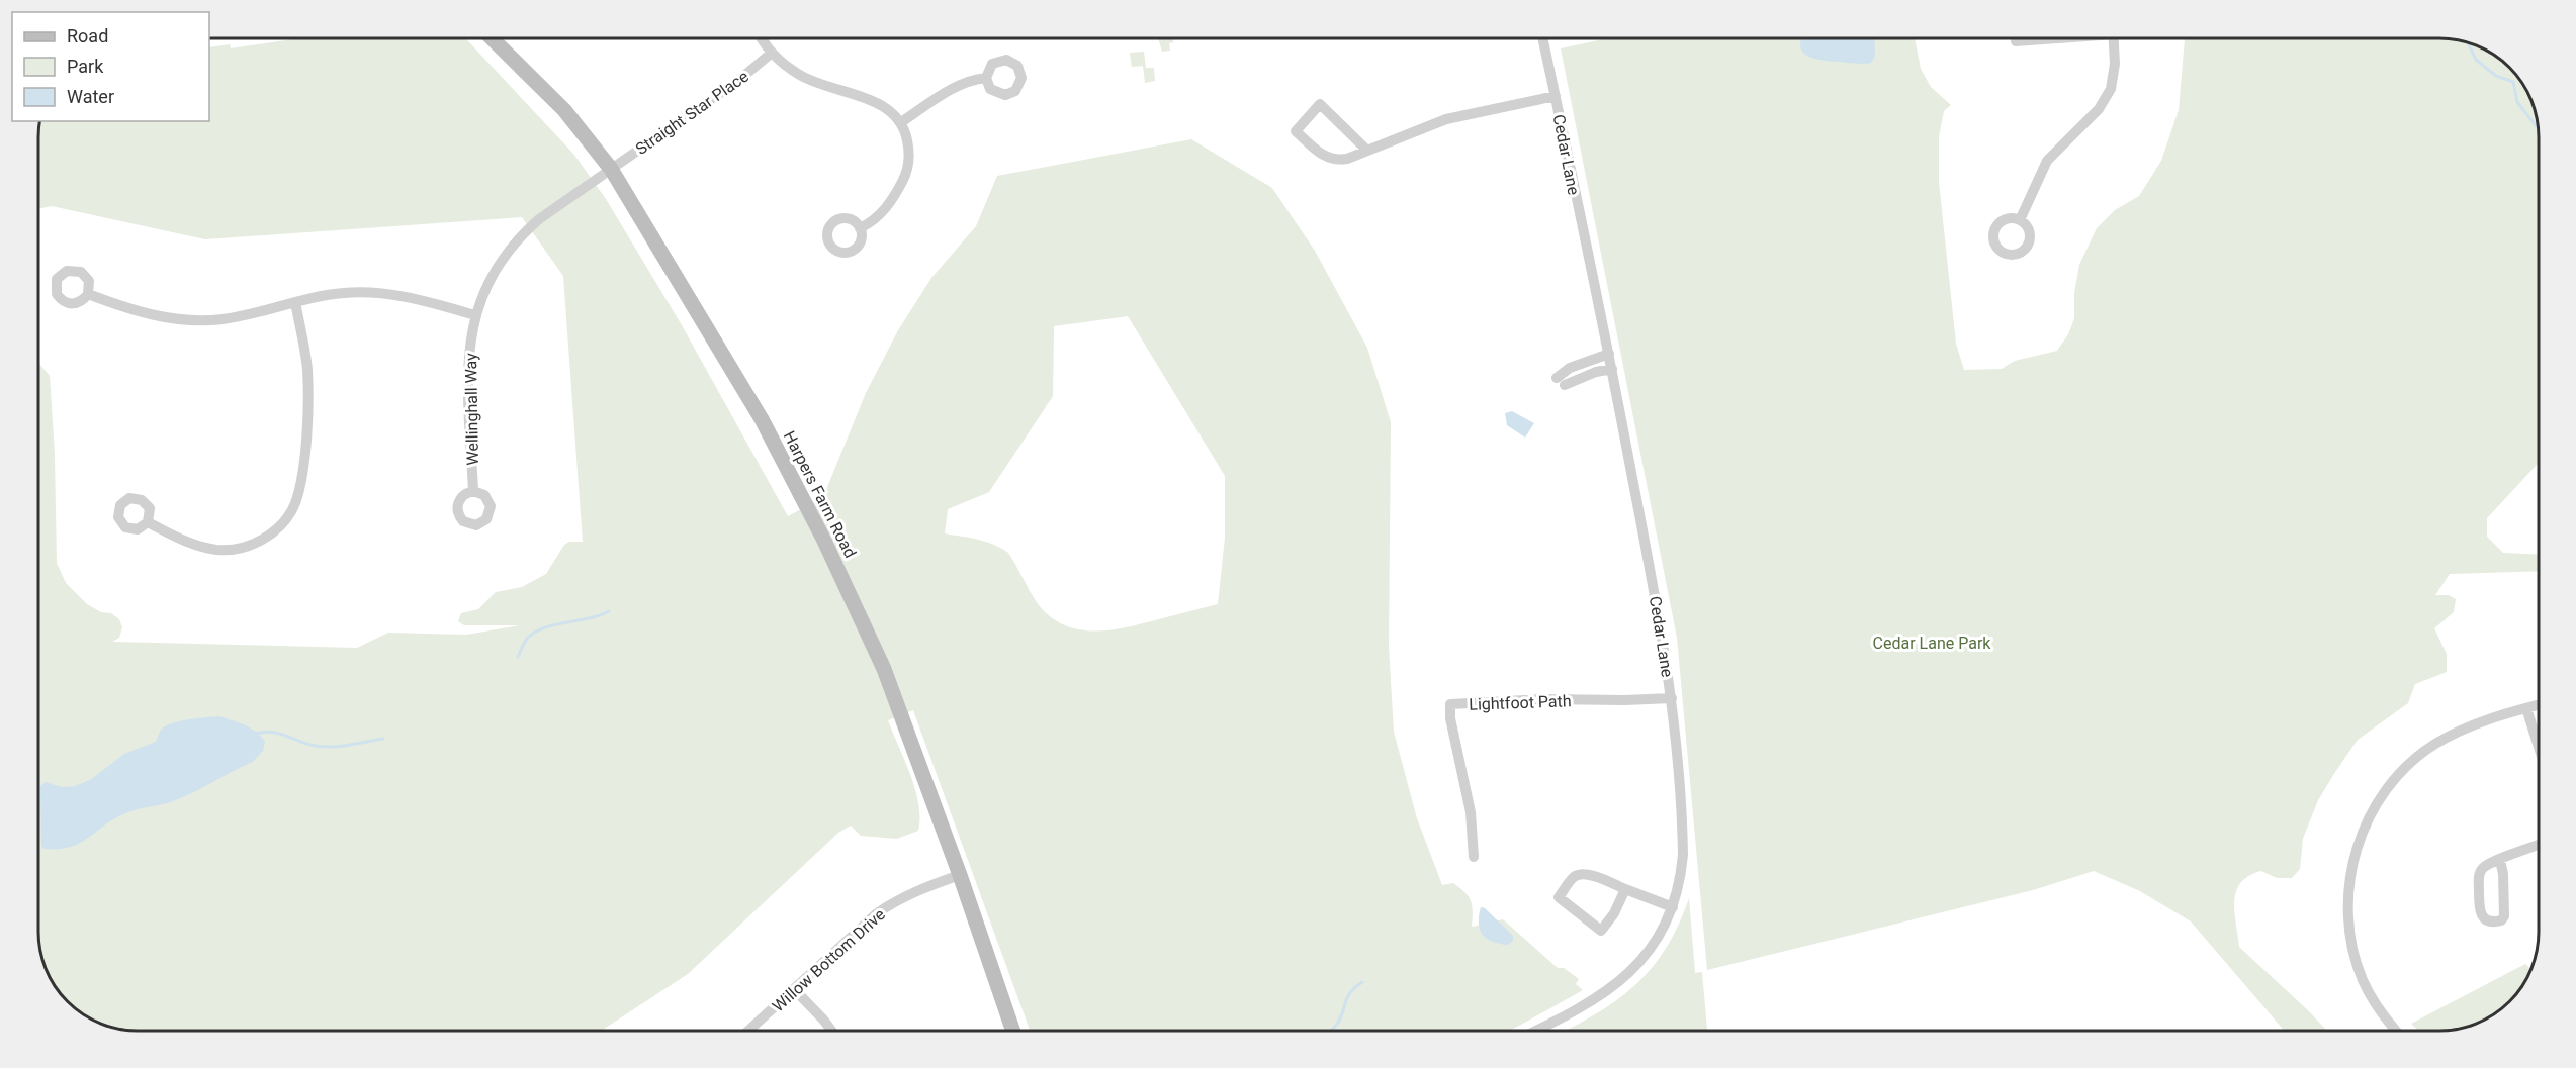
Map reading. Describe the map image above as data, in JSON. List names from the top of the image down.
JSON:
{
  "streets": {
    "main road": ["Harpers Farm Road"],
    "street": [
      "Straight Star Place",
      "Cedar Lane",
      "Wellinghall Way",
      "Lightfoot Path",
      "Willow Bottom Drive"
    ]
  },
  "crossings": [
    ["Straight Star Place", "Wellinghall Way"],
    ["Straight Star Place", "Harpers Farm Road"],
    ["Cedar Lane", "Lightfoot Path"],
    ["Wellinghall Way", "Harpers Farm Road"],
    ["Harpers Farm Road", "Willow Bottom Drive"]
  ],
  "parks": ["Cedar Lane Park"],
  "legend": ["Road", "Park", "Water"]
}
